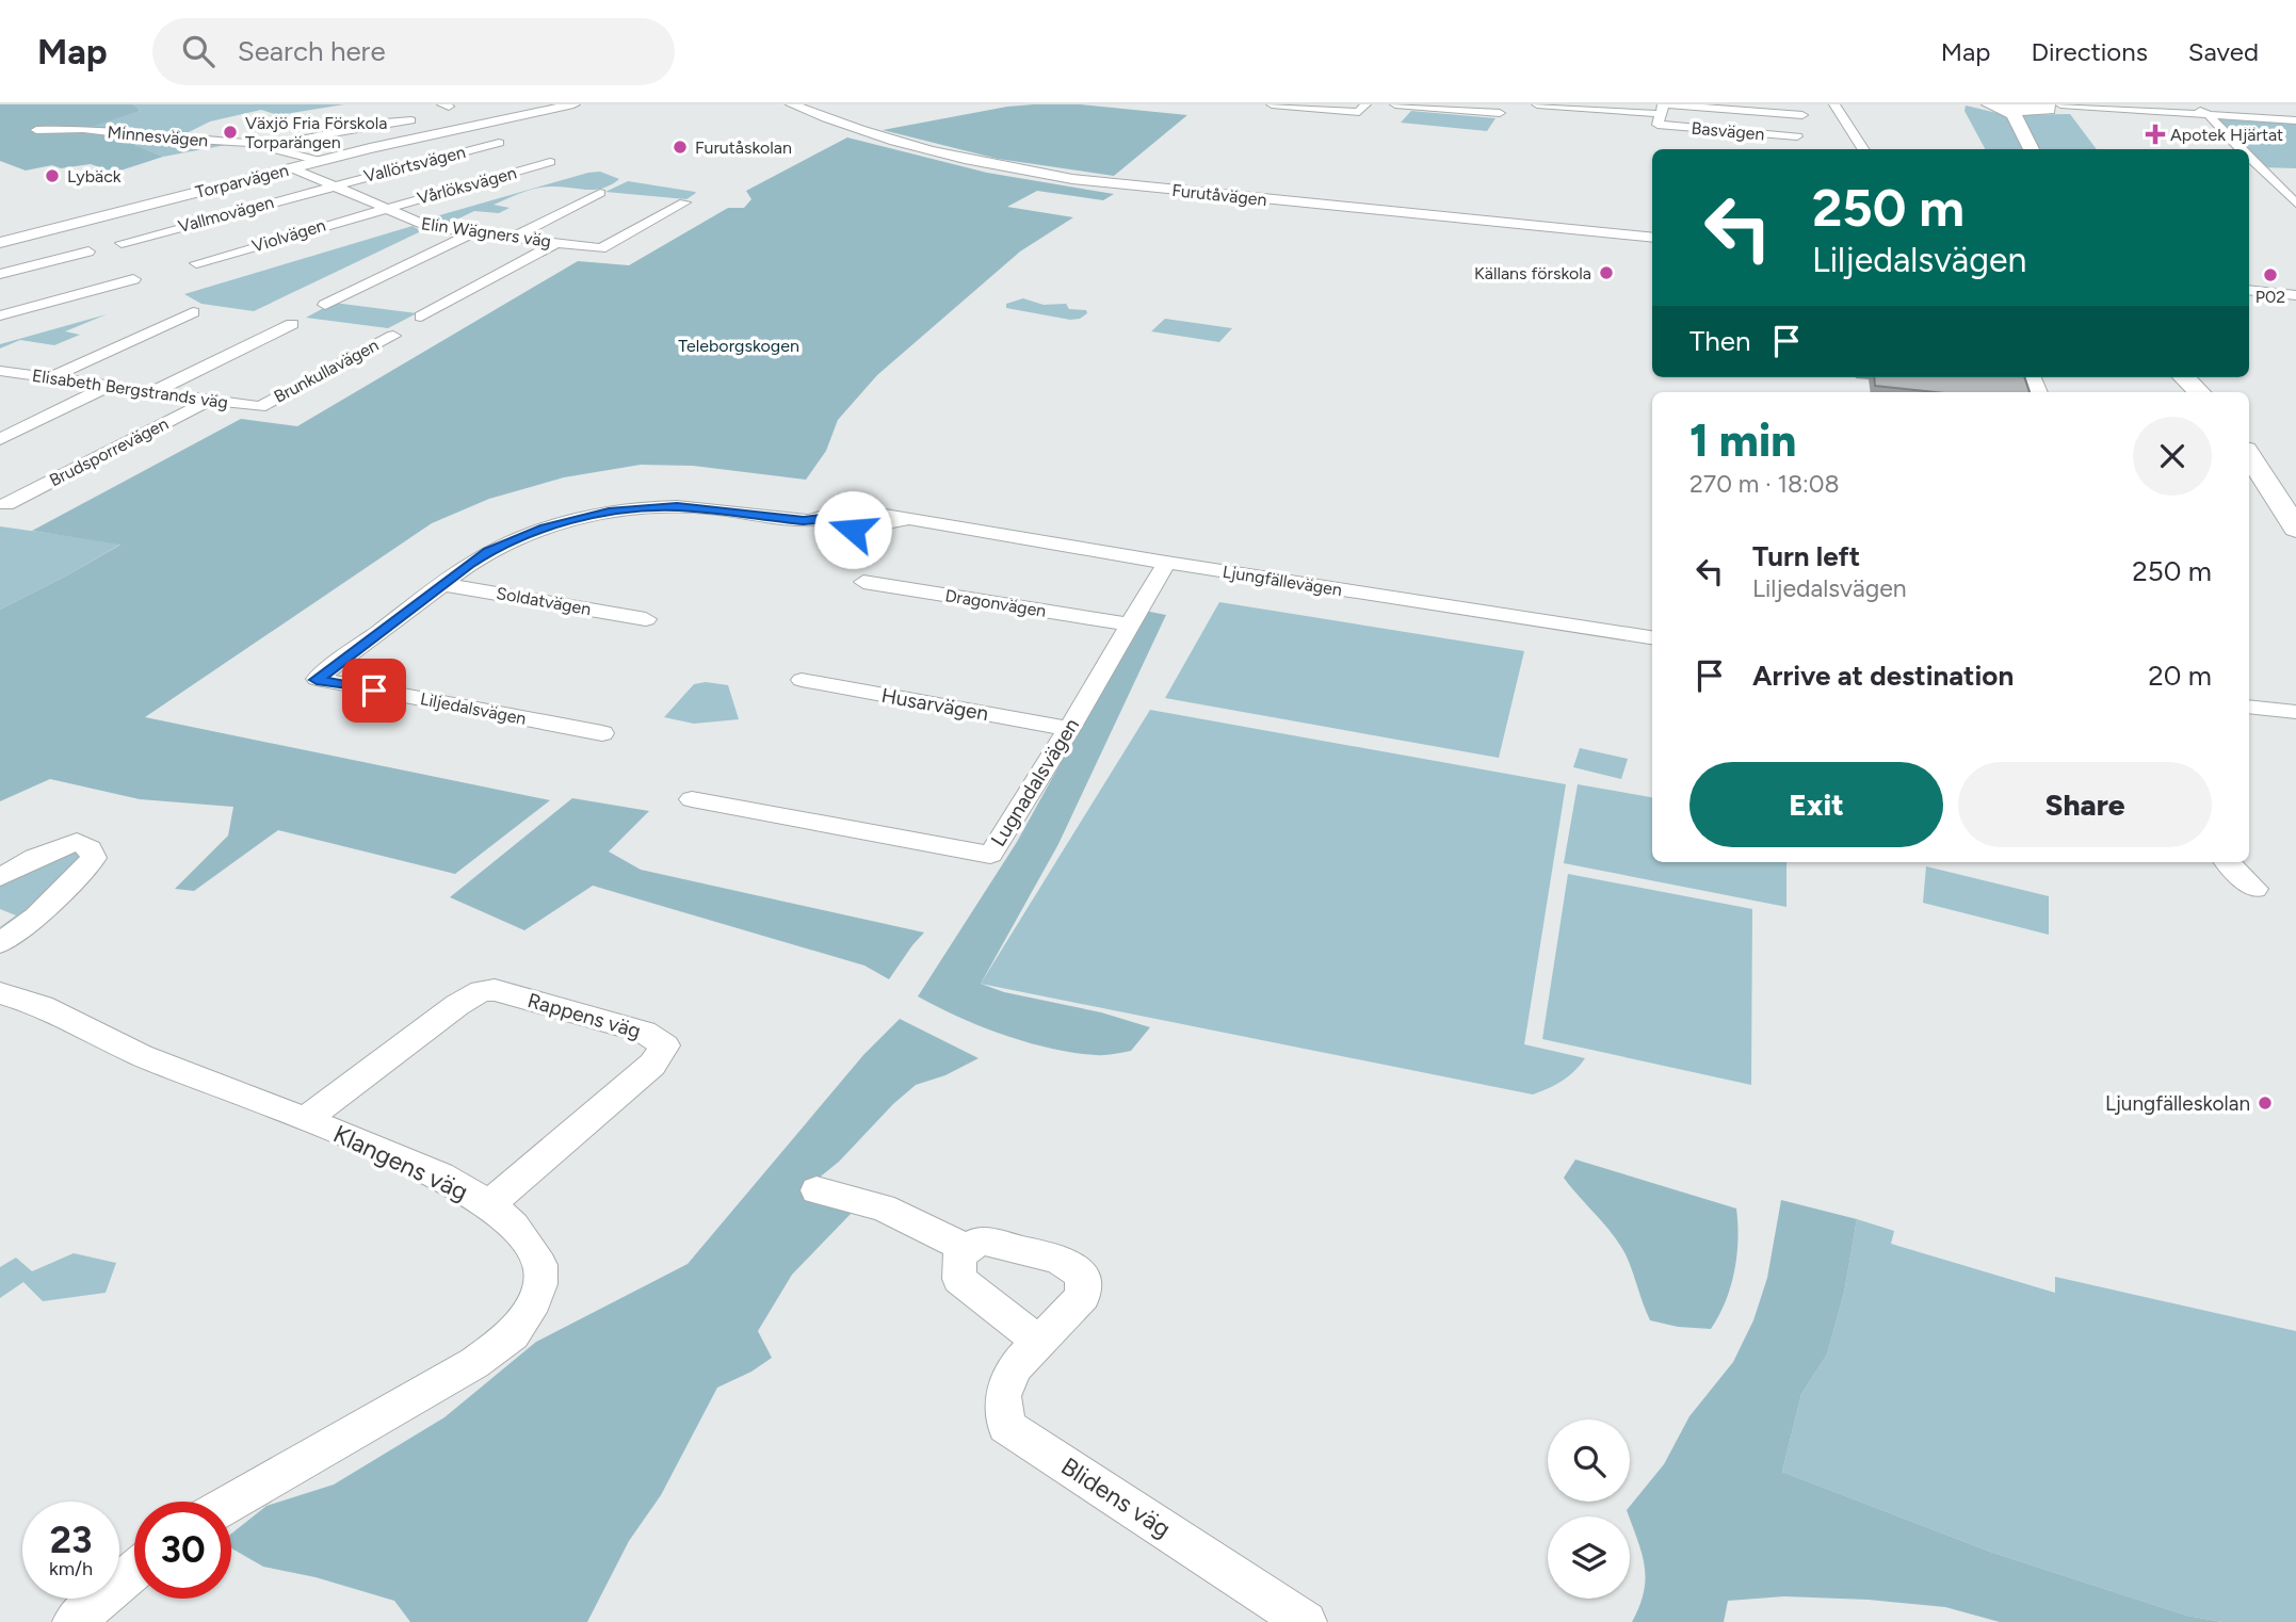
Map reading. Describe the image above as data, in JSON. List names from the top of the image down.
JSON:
{
  "streets": {
    "street": [
      "Basvägen",
      "Minnesvägen",
      "Vallörtsvägen",
      "Torparvägen",
      "Vårlöksvägen",
      "Furutåvägen",
      "Vallmovägen",
      "Elin Wägners väg",
      "Violvägen",
      "Brunkullavägen",
      "Elisabeth Bergstrands väg",
      "Brudsporrevägen",
      "Ljungfällevägen",
      "Soldatvägen",
      "Dragonvägen",
      "Husarvägen",
      "Liljedalsvägen",
      "Lugnadalsvägen",
      "Rappens väg",
      "Klangens väg",
      "Blidens väg"
    ]
  },
  "crossings": [
    ["Minnesvägen", "Torparvägen"],
    ["Vallörtsvägen", "Vallmovägen"],
    ["Vallörtsvägen", "Elin Wägners väg"],
    ["Torparvägen", "Elin Wägners väg"],
    ["Vårlöksvägen", "Elin Wägners väg"],
    ["Vårlöksvägen", "Violvägen"],
    ["Vallmovägen", "Elin Wägners väg"],
    ["Elin Wägners väg", "Violvägen"],
    ["Brunkullavägen", "Elisabeth Bergstrands väg"],
    ["Elisabeth Bergstrands väg", "Brudsporrevägen"],
    ["Ljungfällevägen", "Liljedalsvägen"],
    ["Ljungfällevägen", "Lugnadalsvägen"],
    ["Soldatvägen", "Liljedalsvägen"],
    ["Dragonvägen", "Lugnadalsvägen"],
    ["Husarvägen", "Lugnadalsvägen"],
    ["Rappens väg", "Klangens väg"]
  ],
  "parks": ["Teleborgskogen"],
  "places": {
    "other": [
      "Växjö Fria Förskola Torparängen",
      "Furutåskolan",
      "Lybäck",
      "Källans förskola",
      "P02",
      "Ljungfälleskolan"
    ],
    "health": ["Apotek Hjärtat"]
  },
  "page": {
    "header": "Map",
    "search": "Search here",
    "nav": ["Map", "Directions", "Saved"],
    "turn": ["250 m", "Liljedalsvägen"],
    "then": "Then",
    "heading": ["1 min", "270 m · 18:08"],
    "list": [
      {
        "name": "Turn left",
        "note": "Liljedalsvägen",
        "value": "250 m"
      },
      {
        "name": "Arrive at destination",
        "value": "20 m"
      }
    ],
    "buttons": ["Exit", "Share"],
    "speed": "23 km/h",
    "limit": "30"
  }
}
